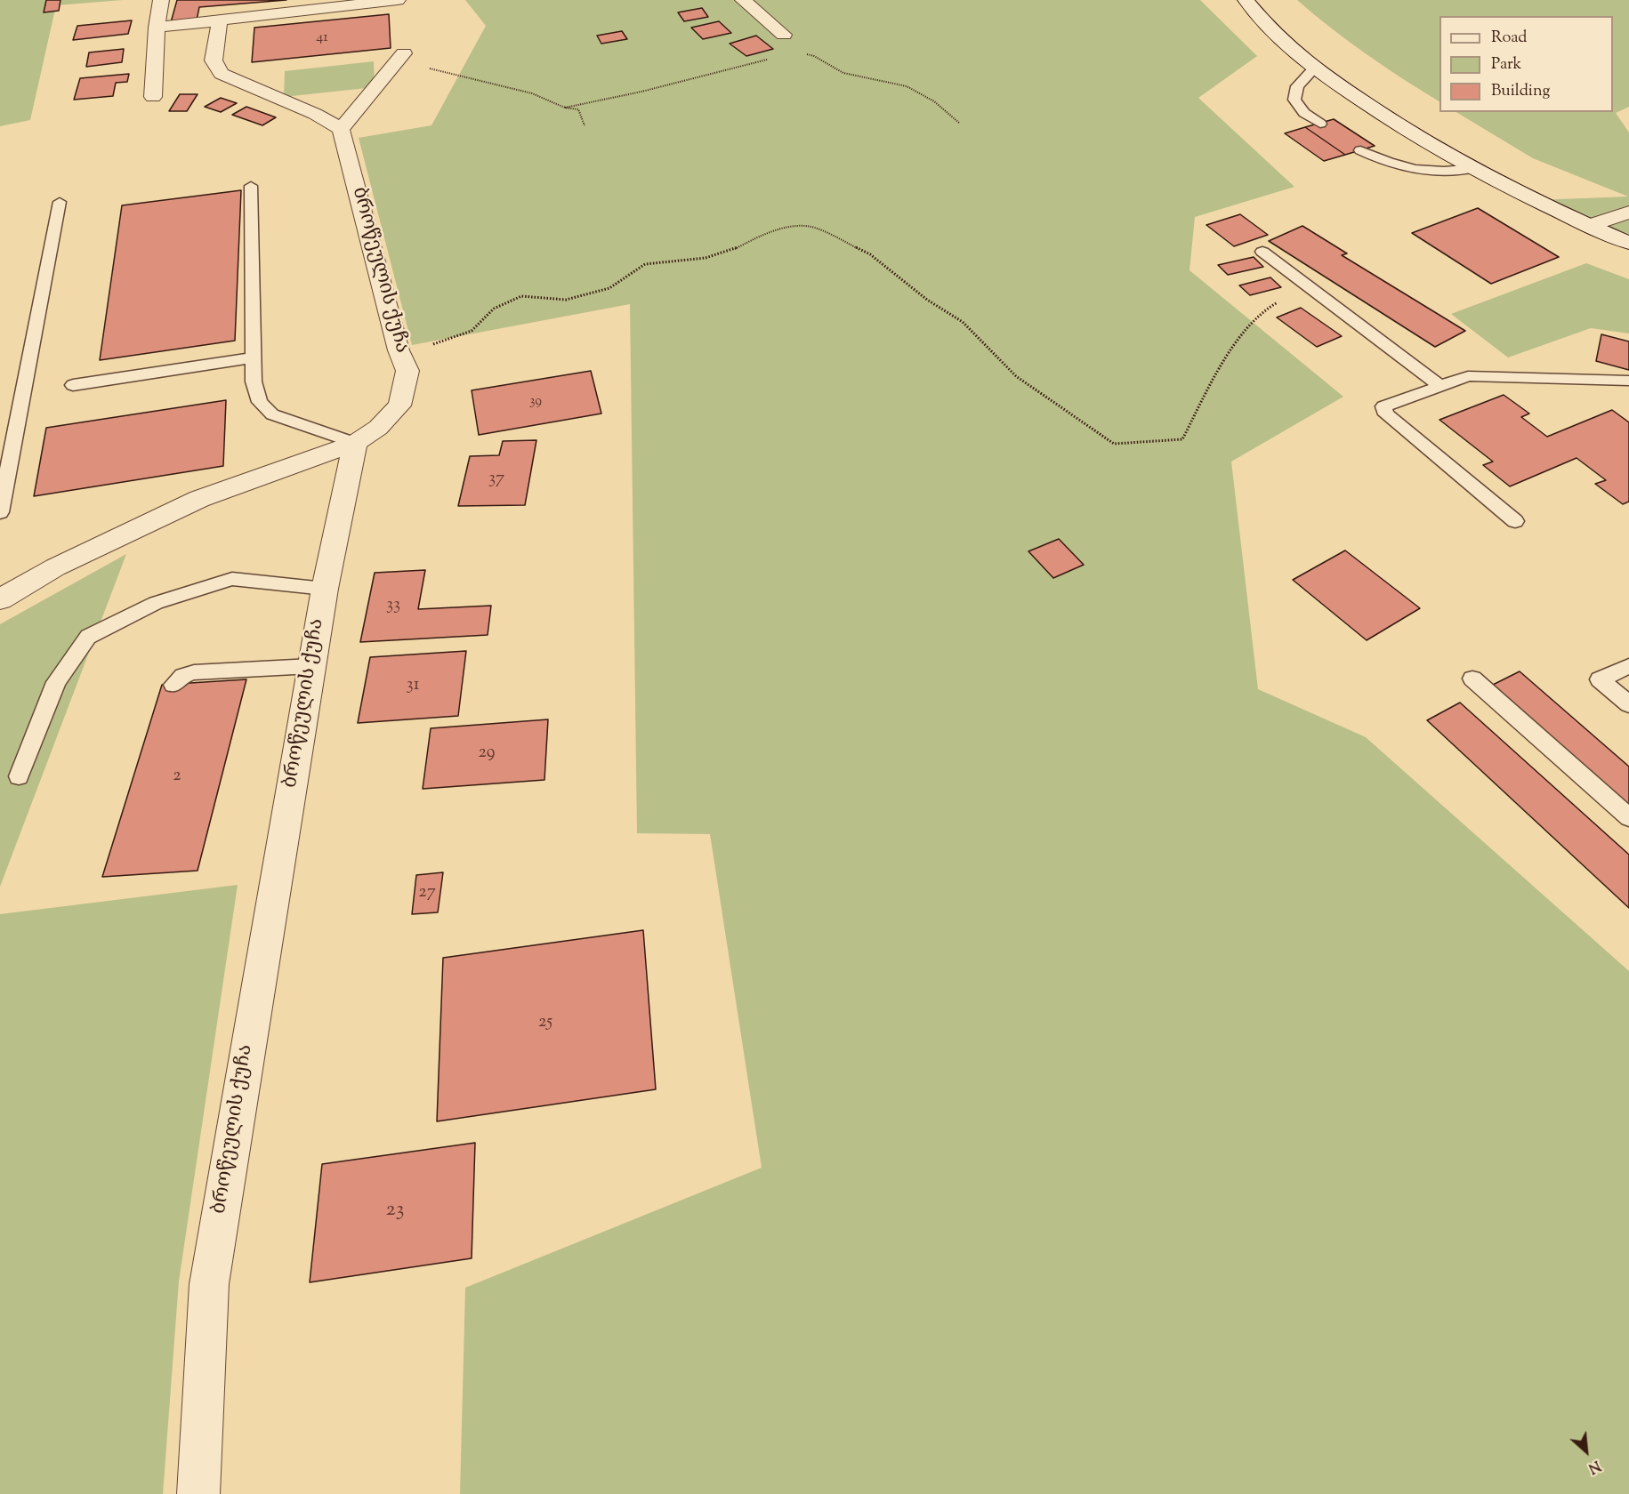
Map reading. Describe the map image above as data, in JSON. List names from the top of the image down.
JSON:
{
  "streets": {
    "street": ["ბროწეულის ქუჩა"]
  },
  "house_numbers": [
    "41",
    "39",
    "37",
    "33",
    "31",
    "29",
    "2",
    "27",
    "25",
    "23"
  ],
  "legend": ["Road", "Park", "Building"],
  "north": "bottom right"
}
